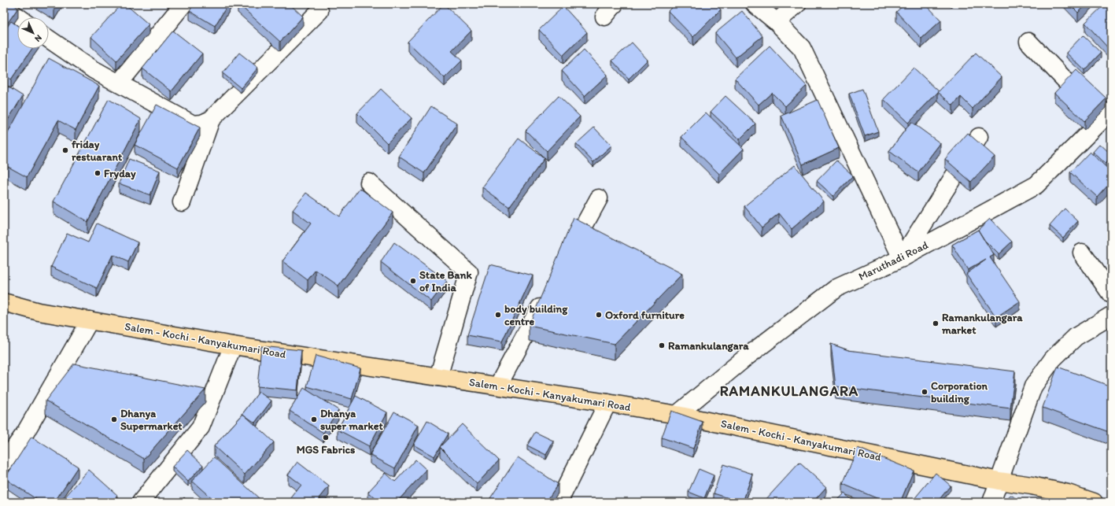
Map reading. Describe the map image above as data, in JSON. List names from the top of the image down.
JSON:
{
  "streets": {
    "main road": ["Salem - Kochi - Kanyakumari Road"],
    "street": ["Maruthadi Road"]
  },
  "crossings": [
    ["Maruthadi Road", "Salem - Kochi - Kanyakumari Road"]
  ],
  "districts": ["RAMANKULANGARA"],
  "places": [
    "friday restuarant",
    "Fryday",
    "State Bank of India",
    "body building centre",
    "Oxford furniture",
    "Ramankulangara market",
    "Ramankulangara",
    "Corporation building",
    "Dhanya Supermarket",
    "Dhanya super market",
    "MGS Fabrics"
  ],
  "north": "bottom right"
}
